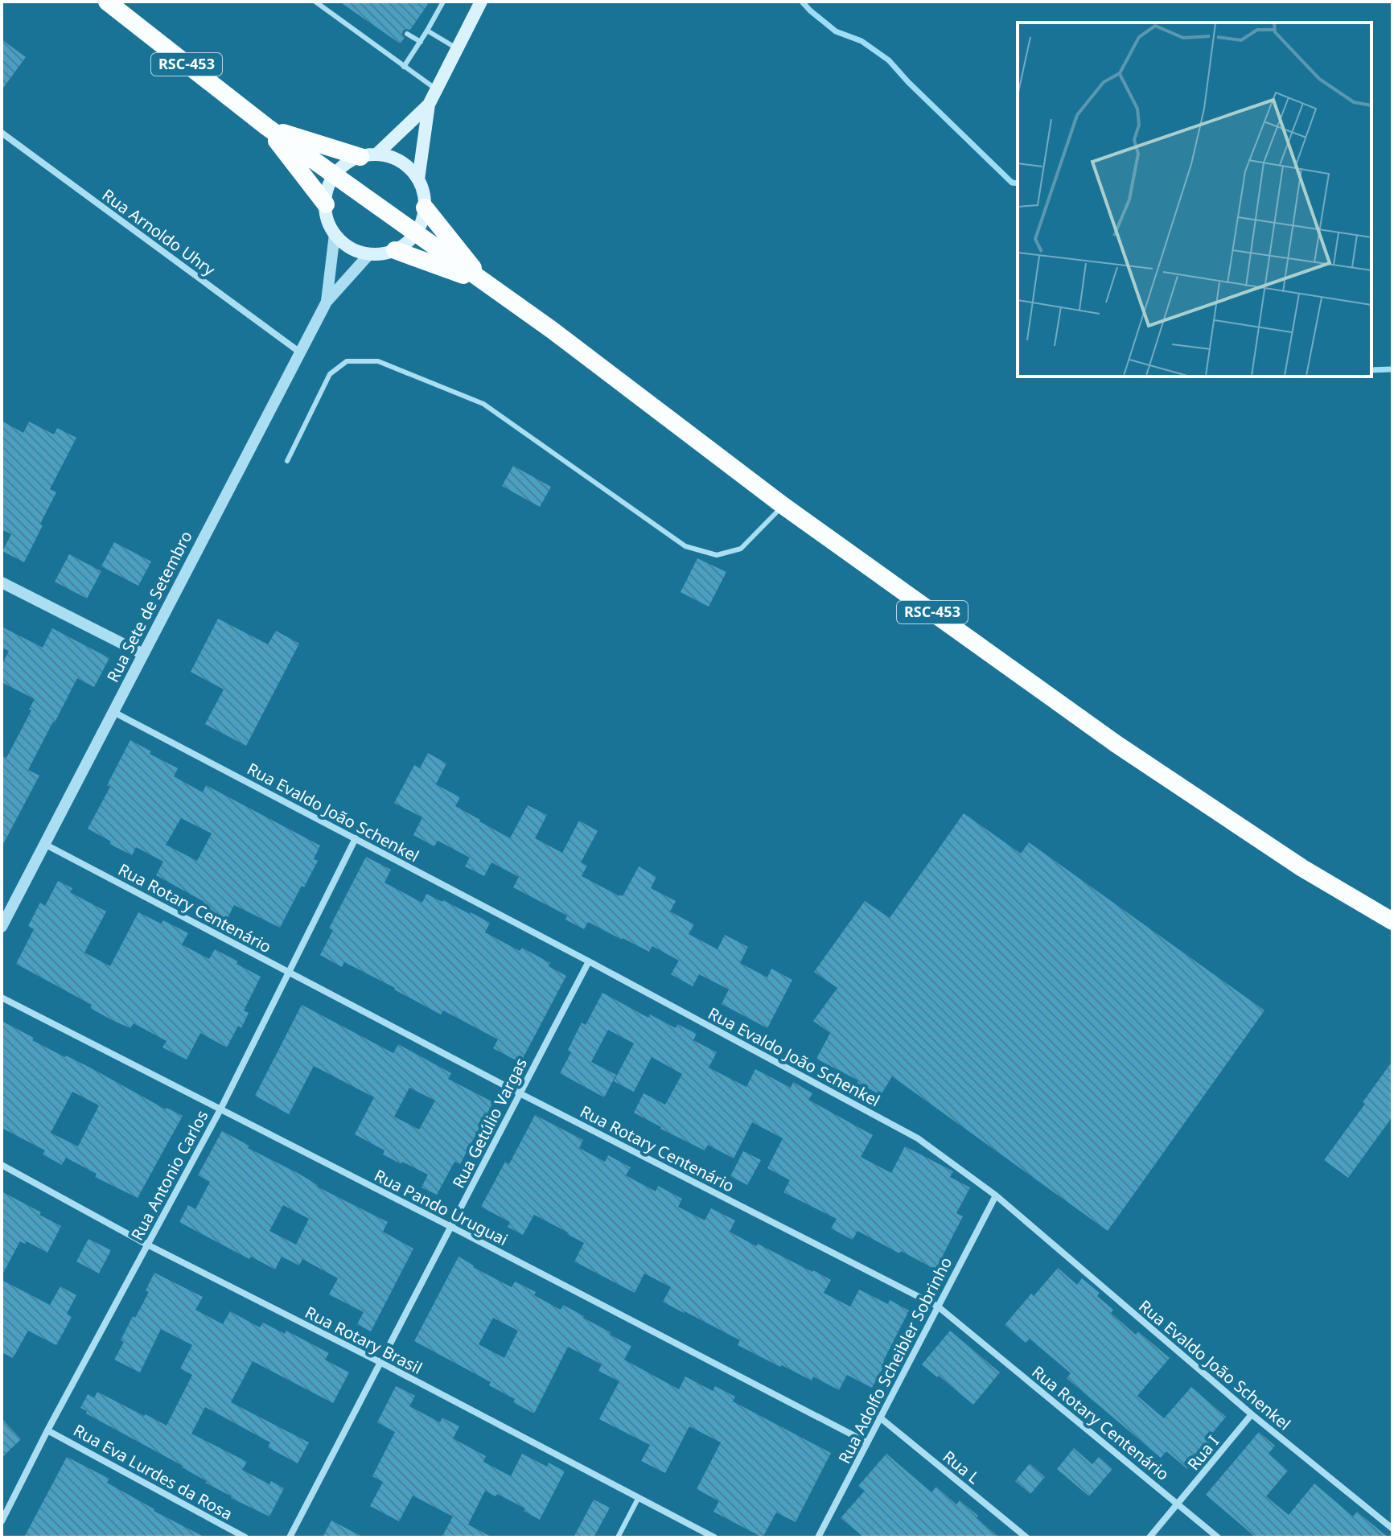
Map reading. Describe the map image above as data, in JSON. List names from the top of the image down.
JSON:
{
  "streets": {
    "highway": ["RSC-453"],
    "street": [
      "Rua Arnoldo Uhry",
      "Rua Sete de Setembro",
      "Rua Evaldo João Schenkel",
      "Rua Rotary Centenário",
      "Rua Getúlio Vargas",
      "Rua Antonio Carlos",
      "Rua Pando Uruguai",
      "Rua Rotary Brasil",
      "Rua Adolfo Scheibler Sobrinho",
      "Rua I",
      "Rua L",
      "Rua Eva Lurdes da Rosa"
    ]
  },
  "crossings": [
    ["Rua Arnoldo Uhry", "Rua Sete de Setembro"],
    ["Rua Sete de Setembro", "Rua Evaldo João Schenkel"],
    ["Rua Sete de Setembro", "Rua Rotary Centenário"],
    ["Rua Evaldo João Schenkel", "Rua Getúlio Vargas"],
    ["Rua Evaldo João Schenkel", "Rua Antonio Carlos"],
    ["Rua Evaldo João Schenkel", "Rua Adolfo Scheibler Sobrinho"],
    ["Rua Evaldo João Schenkel", "Rua I"],
    ["Rua Rotary Centenário", "Rua Getúlio Vargas"],
    ["Rua Rotary Centenário", "Rua Antonio Carlos"],
    ["Rua Rotary Centenário", "Rua Adolfo Scheibler Sobrinho"],
    ["Rua Rotary Centenário", "Rua I"],
    ["Rua Getúlio Vargas", "Rua Pando Uruguai"],
    ["Rua Getúlio Vargas", "Rua Rotary Brasil"],
    ["Rua Antonio Carlos", "Rua Pando Uruguai"],
    ["Rua Antonio Carlos", "Rua Rotary Brasil"],
    ["Rua Antonio Carlos", "Rua Eva Lurdes da Rosa"],
    ["Rua Pando Uruguai", "Rua Adolfo Scheibler Sobrinho"],
    ["Rua Adolfo Scheibler Sobrinho", "Rua L"]
  ]
}
